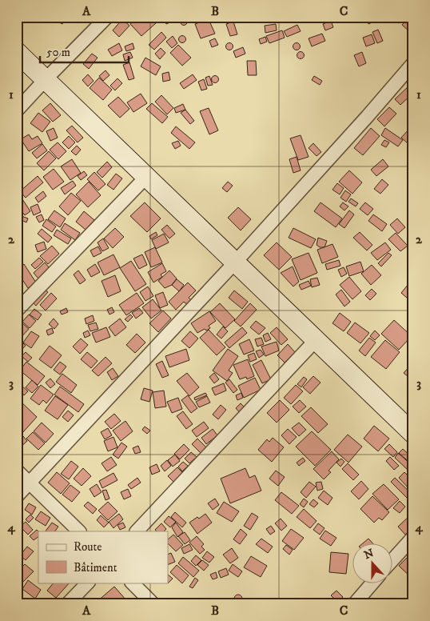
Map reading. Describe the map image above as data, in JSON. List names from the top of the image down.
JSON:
{
  "legend": ["Route", "Bâtiment"],
  "scale_bar": "50 m",
  "north": "top",
  "grid": {
    "columns": ["A", "B", "C"],
    "rows": [
      "1",
      "2",
      "3",
      "4"
    ]
  }
}
